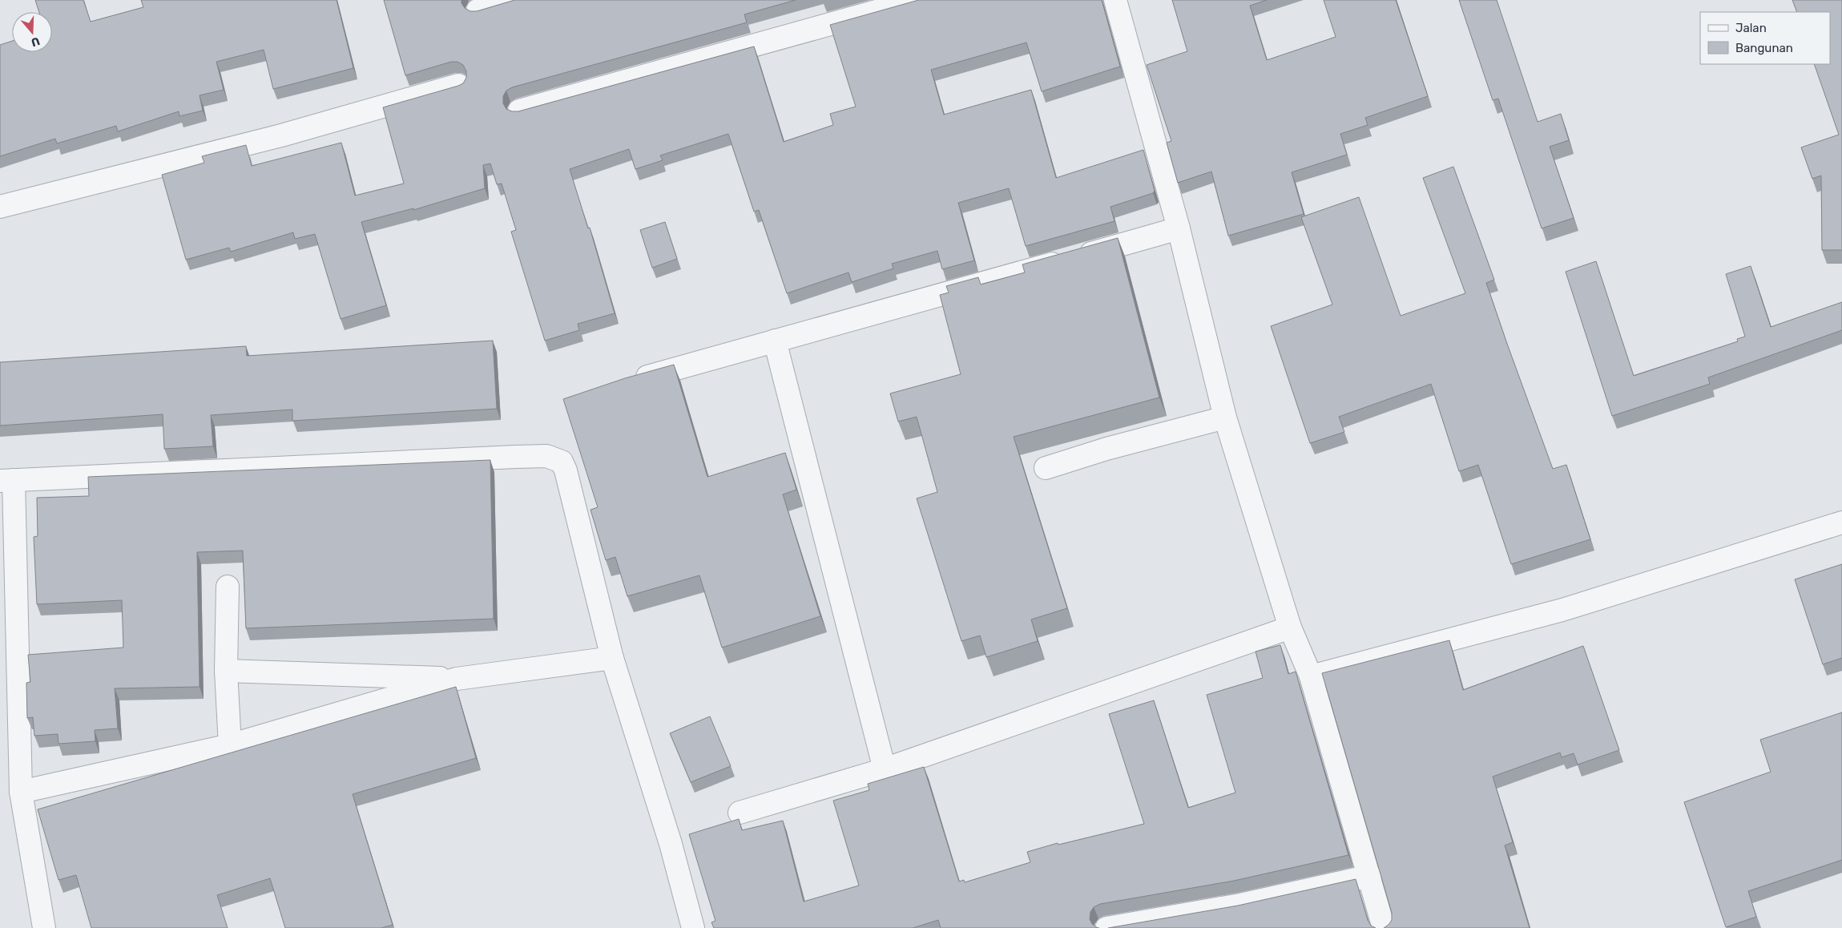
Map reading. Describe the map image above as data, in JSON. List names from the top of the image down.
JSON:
{
  "legend": ["Jalan", "Bangunan"],
  "north": "bottom"
}
